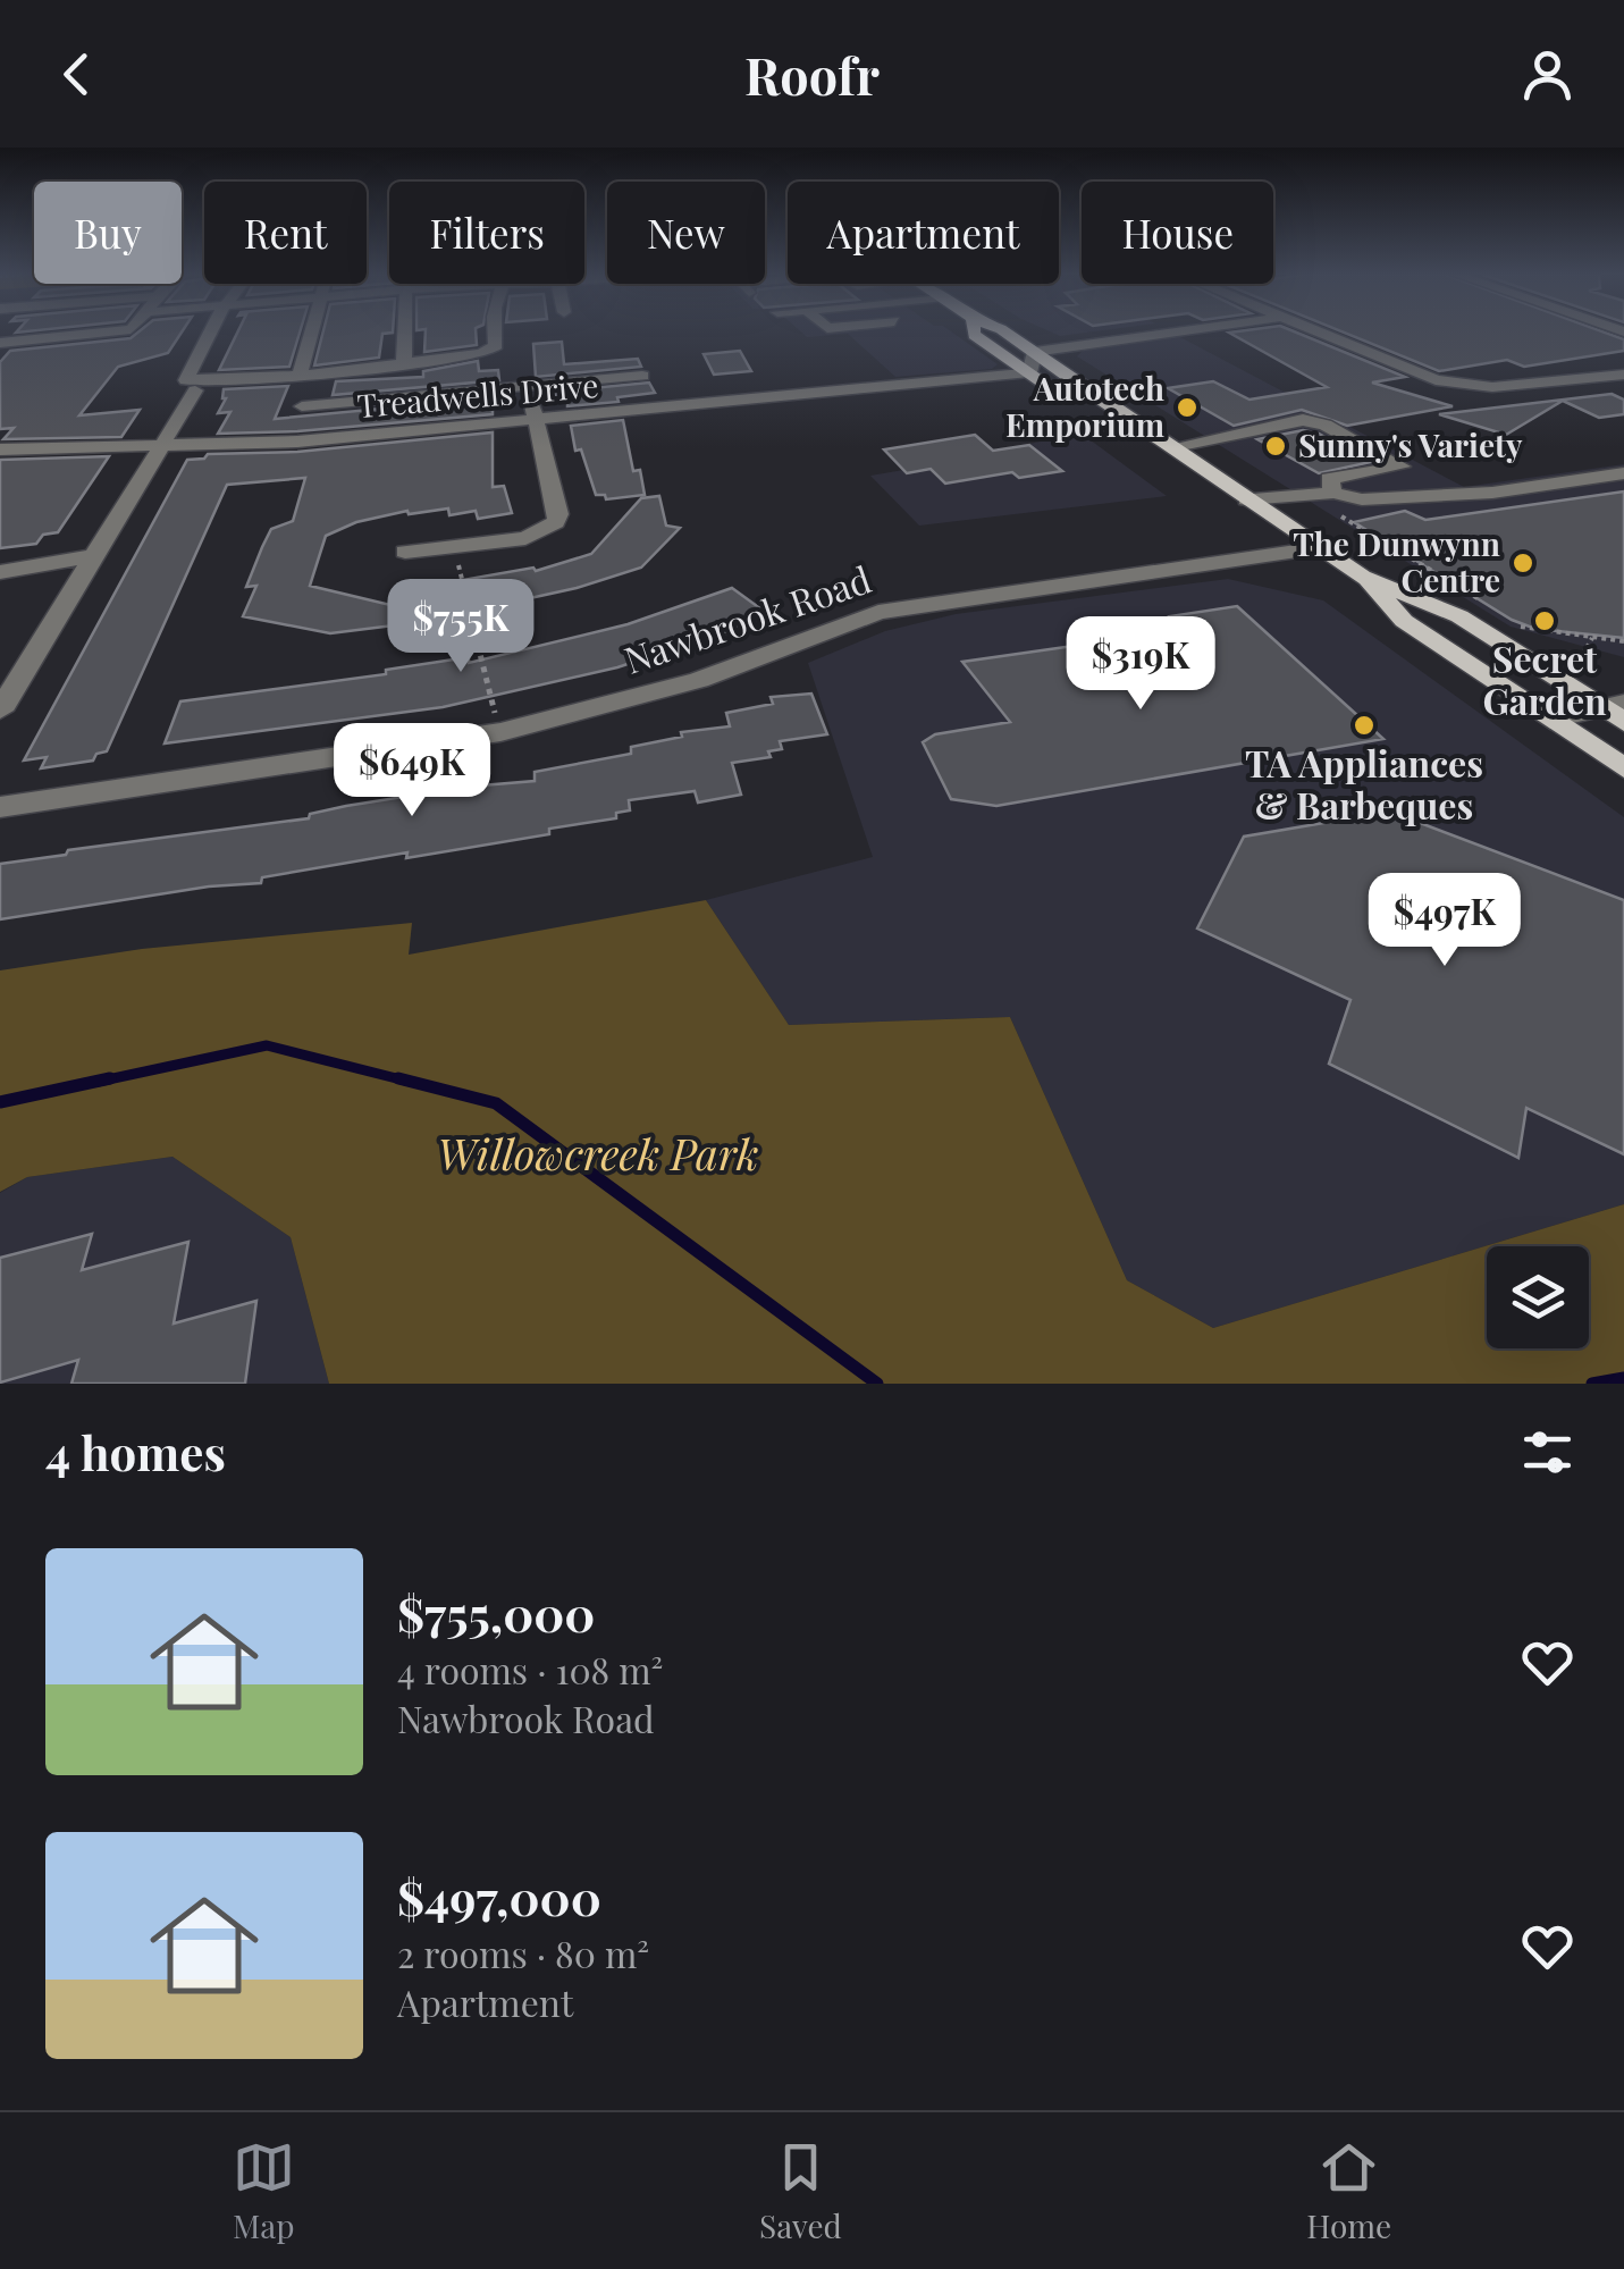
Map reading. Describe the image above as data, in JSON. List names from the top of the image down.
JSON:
{
  "streets": {
    "street": ["Treadwells Drive", "Nawbrook Road"]
  },
  "parks": ["Willowcreek Park"],
  "places": [
    "Autotech Emporium",
    "Sunny's Variety",
    "The Dunwynn Centre",
    "Secret Garden",
    "TA Appliances & Barbeques"
  ],
  "page": {
    "header": "Roofr",
    "chip": [
      "Buy",
      "Rent",
      "Filters",
      "New",
      "Apartment",
      "House"
    ],
    "price": [
      "$755K",
      "$319K",
      "$649K",
      "$497K"
    ],
    "heading": "4 homes",
    "list": [
      {
        "name": "$755,000",
        "note": "4 rooms · 108 m² · Nawbrook Road"
      },
      {
        "name": "$497,000",
        "note": "2 rooms · 80 m² · Apartment"
      }
    ],
    "tabs": ["Map", "Saved", "Home"]
  }
}
